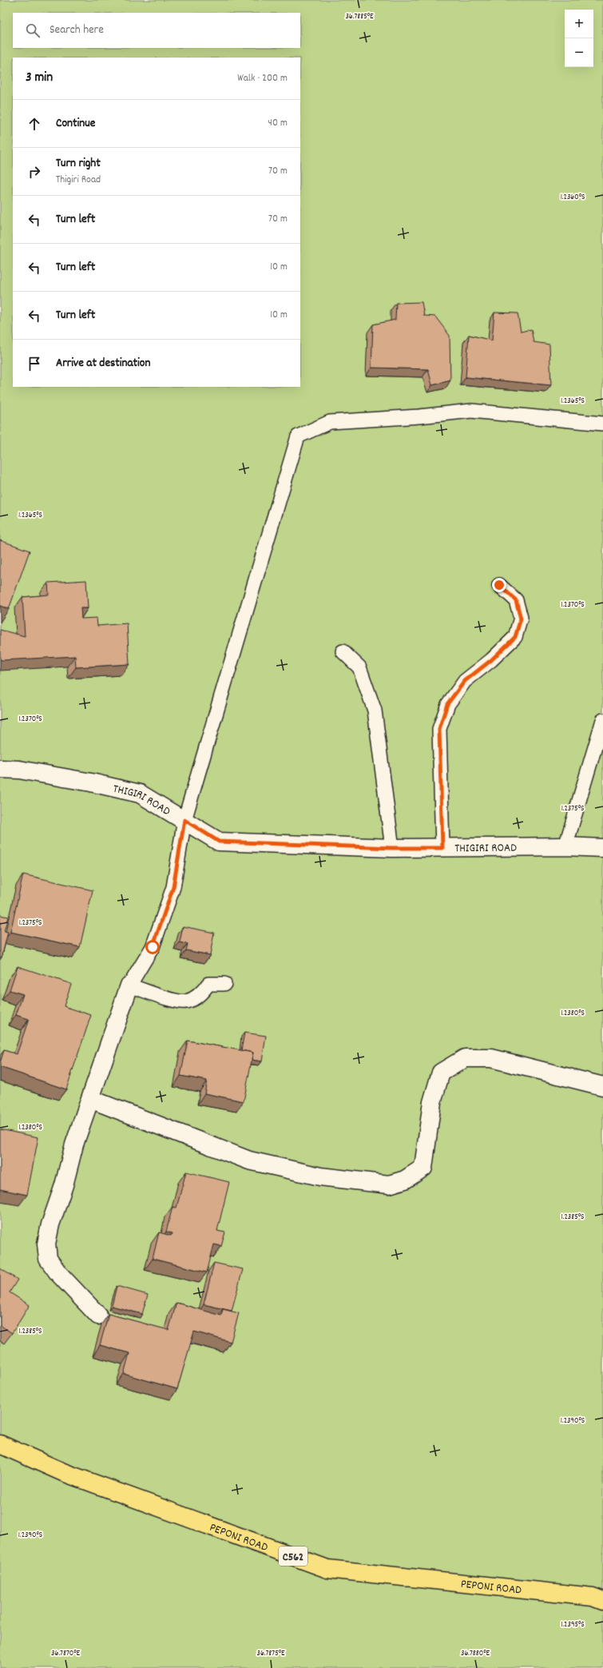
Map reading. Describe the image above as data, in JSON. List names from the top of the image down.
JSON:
{
  "streets": {
    "main road": ["PEPONI ROAD", "C562"],
    "street": ["THIGIRI ROAD"]
  },
  "page": {
    "map_buttons": ["+", "−"],
    "search": "Search here",
    "heading": ["3 min", "Walk · 200 m"],
    "list": [
      ["Continue", "40 m"],
      ["Turn right", "Thigiri Road", "70 m"],
      ["Turn left", "70 m"],
      ["Turn left", "10 m"],
      ["Turn left", "10 m"],
      "Arrive at destination"
    ]
  },
  "coordinates": [
    "36.7885°E",
    "1.2360°S",
    "1.2365°S",
    "1.2370°S",
    "1.2375°S",
    "1.2380°S",
    "1.2385°S",
    "1.2390°S",
    "1.2395°S",
    "36.7870°E",
    "36.7875°E",
    "36.7880°E"
  ]
}
